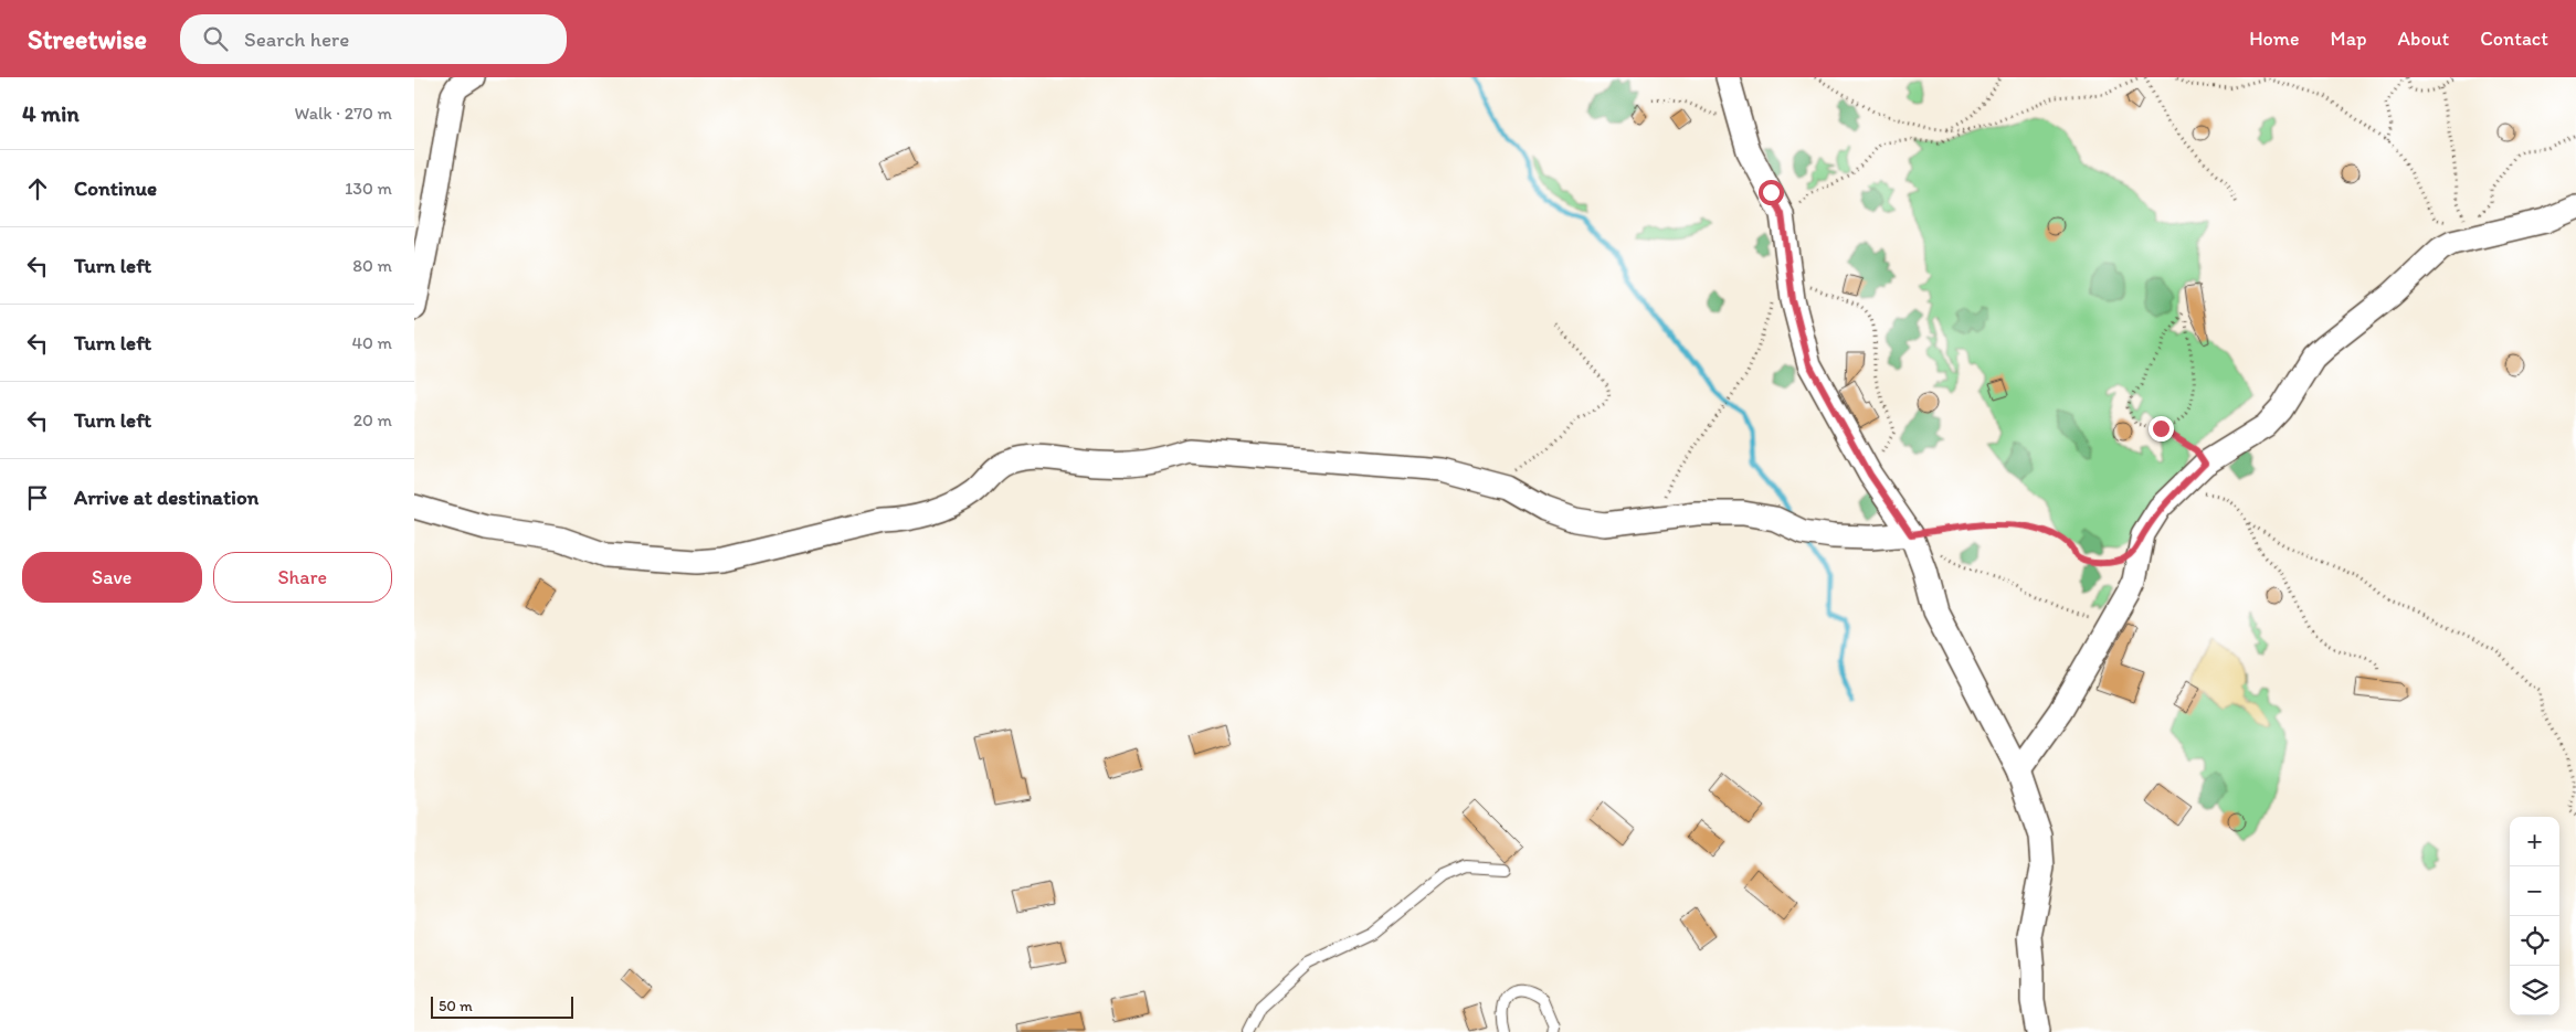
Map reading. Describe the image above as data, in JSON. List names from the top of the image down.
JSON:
{
  "scale_bar": "50 m",
  "page": {
    "header": "Streetwise",
    "search": "Search here",
    "nav": [
      "Home",
      "Map",
      "About",
      "Contact"
    ],
    "heading": ["4 min", "Walk · 270 m"],
    "list": [
      ["Continue", "130 m"],
      ["Turn left", "80 m"],
      ["Turn left", "40 m"],
      ["Turn left", "20 m"],
      "Arrive at destination"
    ],
    "buttons": ["Save", "Share"],
    "map_buttons": ["+", "−"],
    "scale": "50 m"
  }
}
